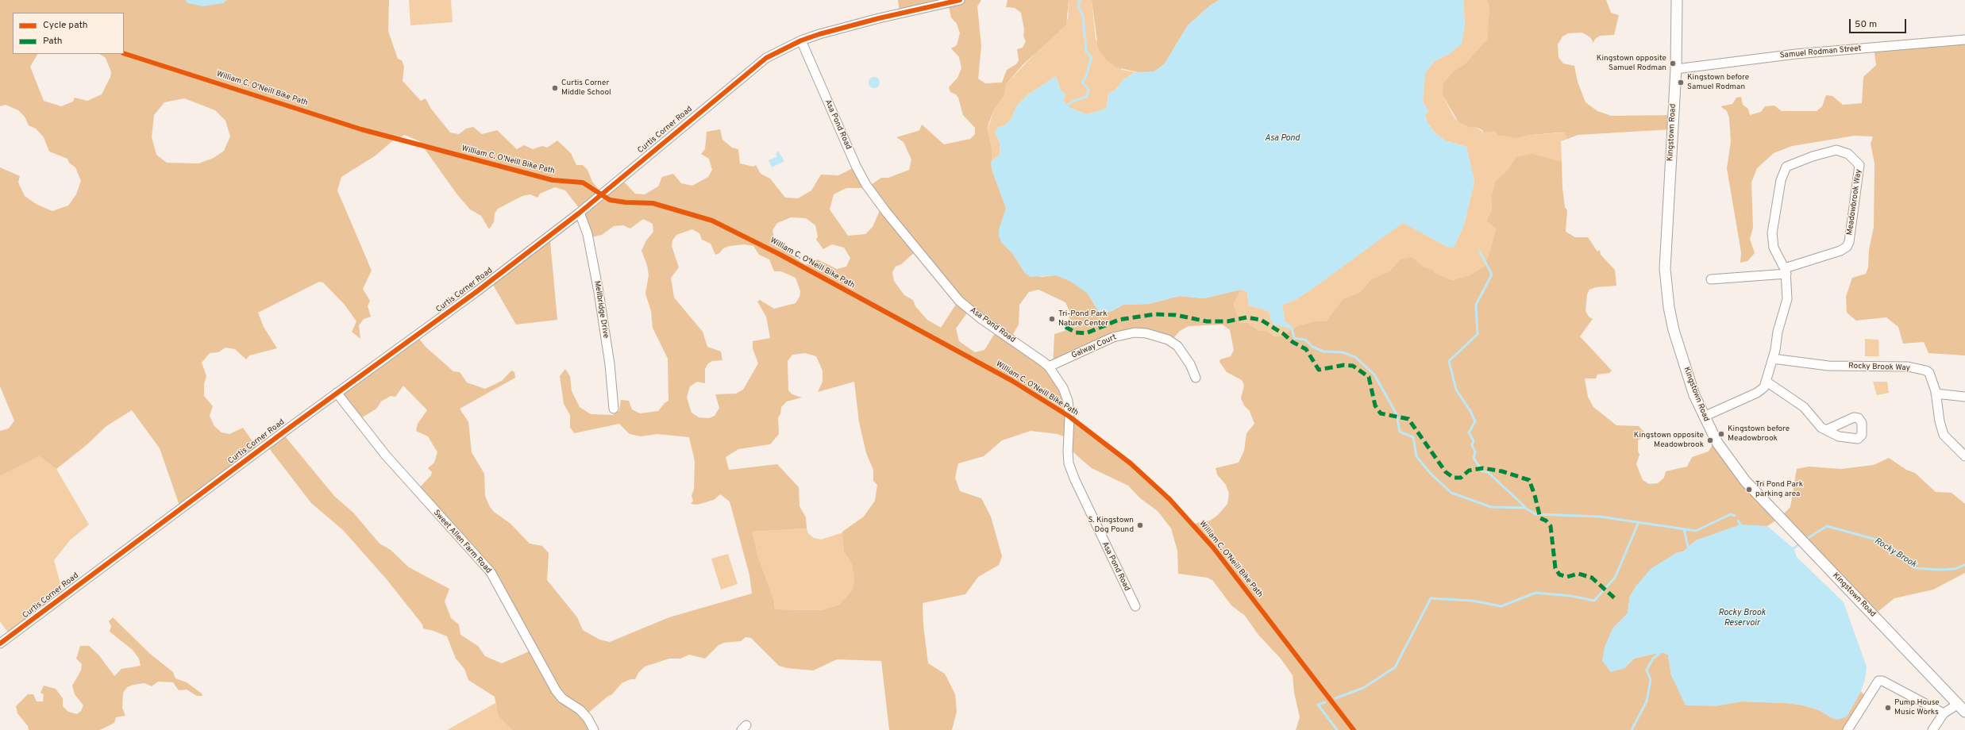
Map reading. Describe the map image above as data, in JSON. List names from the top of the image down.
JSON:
{
  "streets": {
    "main road": ["Kingstown Road"],
    "street": [
      "Samuel Rodman Street",
      "Asa Pond Road",
      "Curtis Corner Road",
      "Meadowbrook Way",
      "Mellbridge Drive",
      "Galway Court",
      "Rocky Brook Way",
      "Sweet Allen Farm Road"
    ],
    "cycle path": ["William C. O'Neill Bike Path"]
  },
  "crossings": [
    ["Samuel Rodman Street", "Kingstown Road"],
    ["Asa Pond Road", "Curtis Corner Road"],
    ["Asa Pond Road", "Galway Court"],
    ["Curtis Corner Road", "Mellbridge Drive"],
    ["Curtis Corner Road", "Sweet Allen Farm Road"],
    ["Kingstown Road", "Meadowbrook Way"],
    ["Meadowbrook Way", "Rocky Brook Way"]
  ],
  "water": ["Asa Pond", "Rocky Brook", "Rocky Brook Reservoir"],
  "places": [
    "Kingstown opposite Samuel Rodman",
    "Kingstown before Samuel Rodman",
    "Curtis Corner Middle School",
    "Tri-Pond Park Nature Center",
    "Kingstown before Meadowbrook",
    "Kingstown opposite Meadowbrook",
    "Tri Pond Park parking area",
    "S. Kingstown Dog Pound",
    "Pump House Music Works"
  ],
  "legend": ["Cycle path", "Path"],
  "scale_bar": "50 m"
}
